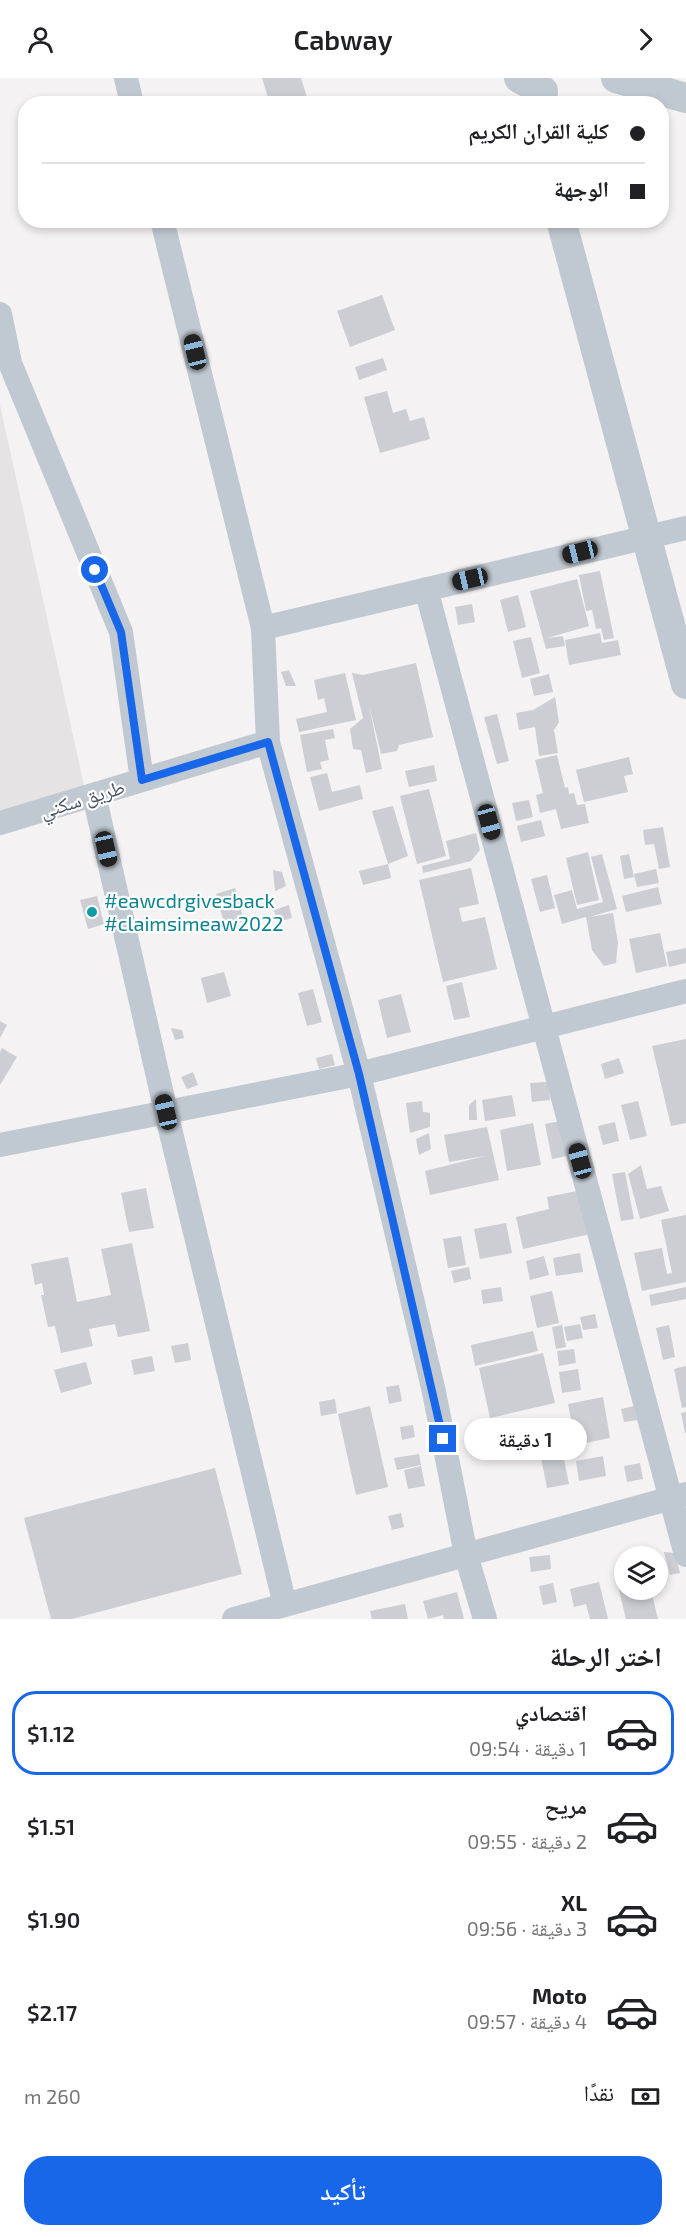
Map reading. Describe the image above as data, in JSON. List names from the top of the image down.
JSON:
{
  "streets": {
    "street": ["طريق سكني"]
  },
  "places": ["#eawcdrgivesback #claimsimeaw2022"],
  "page": {
    "header": "Cabway",
    "banner": ["كلية القران الكريم", "الوجهة"],
    "bubble": "1 دقيقة",
    "heading": "اختر الرحلة",
    "list": [
      {
        "name": "اقتصادي",
        "note": "1 دقيقة · 09:54",
        "value": "$1.12"
      },
      {
        "name": "مريح",
        "note": "2 دقيقة · 09:55",
        "value": "$1.51"
      },
      {
        "name": "XL",
        "note": "3 دقيقة · 09:56",
        "value": "$1.90"
      },
      {
        "name": "Moto",
        "note": "4 دقيقة · 09:57",
        "value": "$2.17"
      }
    ],
    "pay": ["نقدًا", "260 m"],
    "buttons": "تأكيد"
  }
}
